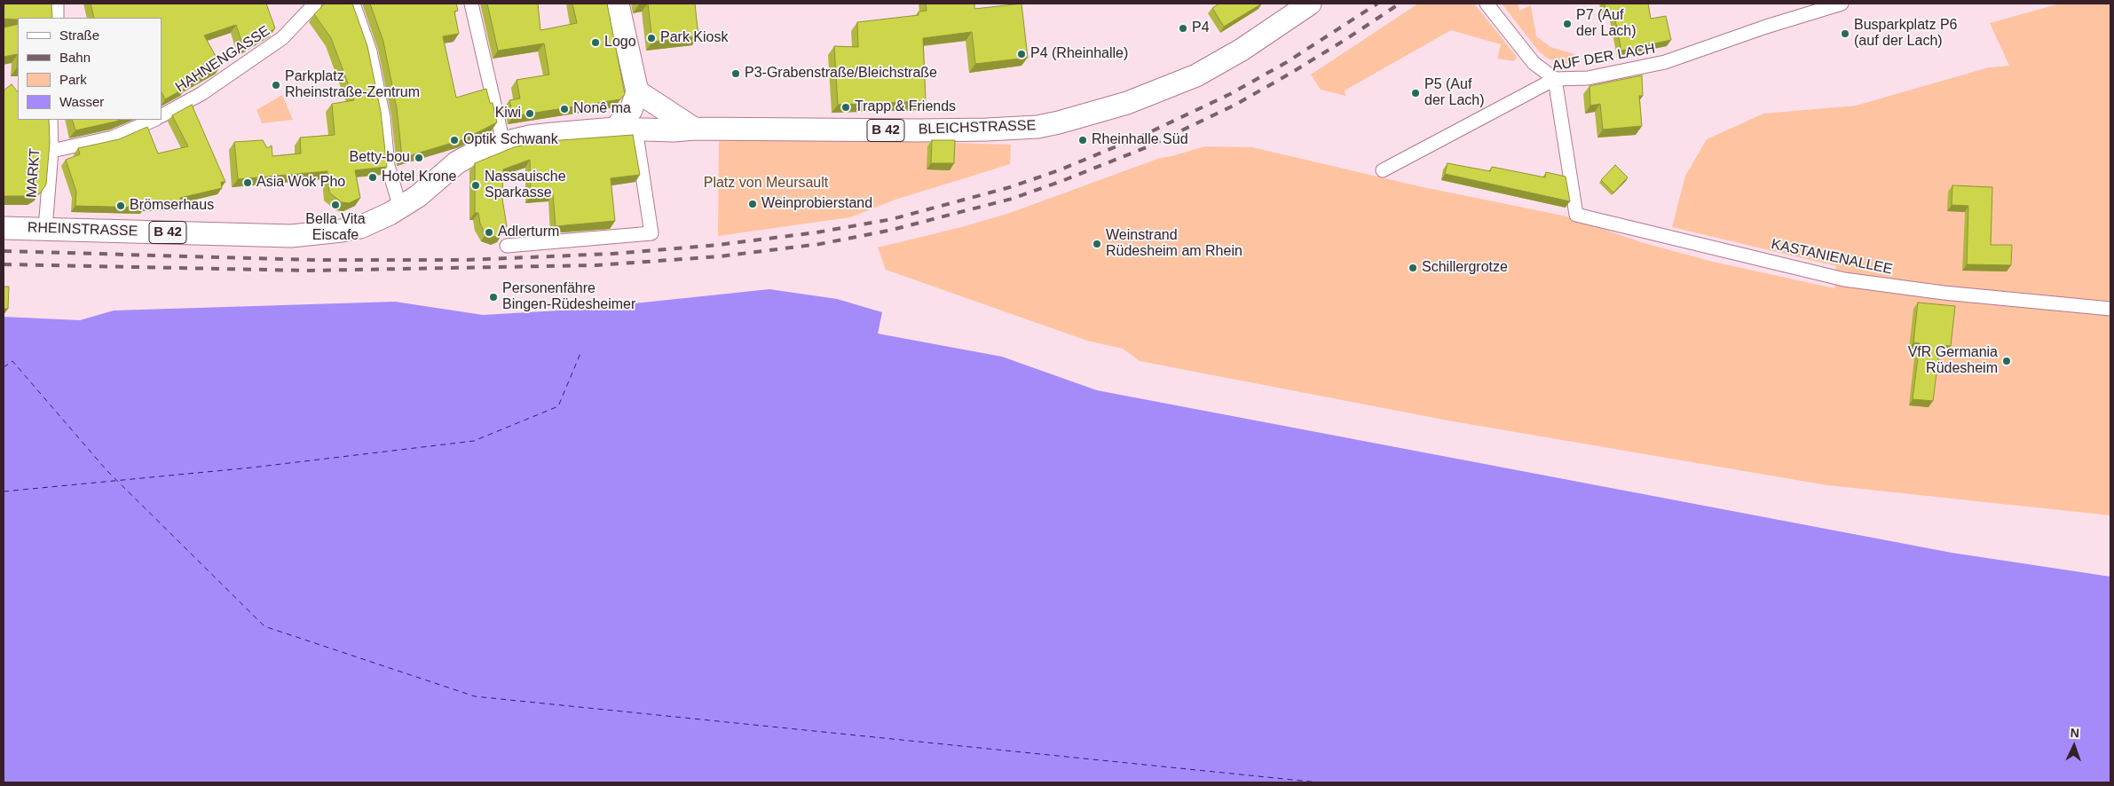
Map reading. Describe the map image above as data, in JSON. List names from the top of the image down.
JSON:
{
  "streets": {
    "main road": ["BLEICHSTRASSE", "B 42", "RHEINSTRASSE"],
    "street": [
      "AUF DER LACH",
      "HAHNENGASSE",
      "MARKT",
      "KASTANIENALLEE"
    ]
  },
  "crossings": [
    ["AUF DER LACH", "KASTANIENALLEE"],
    ["BLEICHSTRASSE", "RHEINSTRASSE"],
    ["MARKT", "RHEINSTRASSE"]
  ],
  "parks": ["Platz von Meursault"],
  "places": [
    "P7 (Auf der Lach)",
    "P4",
    "Busparkplatz P6 (auf der Lach)",
    "Park Kiosk",
    "Logo",
    "P4 (Rheinhalle)",
    "P3-Grabenstraße/Bleichstraße",
    "Parkplatz Rheinstraße-Zentrum",
    "P5 (Auf der Lach)",
    "Trapp & Friends",
    "Nonê ma",
    "Kiwi",
    "Optik Schwank",
    "Rheinhalle Süd",
    "Betty-bou",
    "Hotel Krone",
    "Asia Wok Pho",
    "Nassauische Sparkasse",
    "Weinprobierstand",
    "Bella Vita Eiscafe",
    "Brömserhaus",
    "Adlerturm",
    "Weinstrand Rüdesheim am Rhein",
    "Schillergrotze",
    "Personenfähre Bingen-Rüdesheimer",
    "VfR Germania Rüdesheim"
  ],
  "legend": [
    "Straße",
    "Bahn",
    "Park",
    "Wasser"
  ],
  "north": "top"
}
